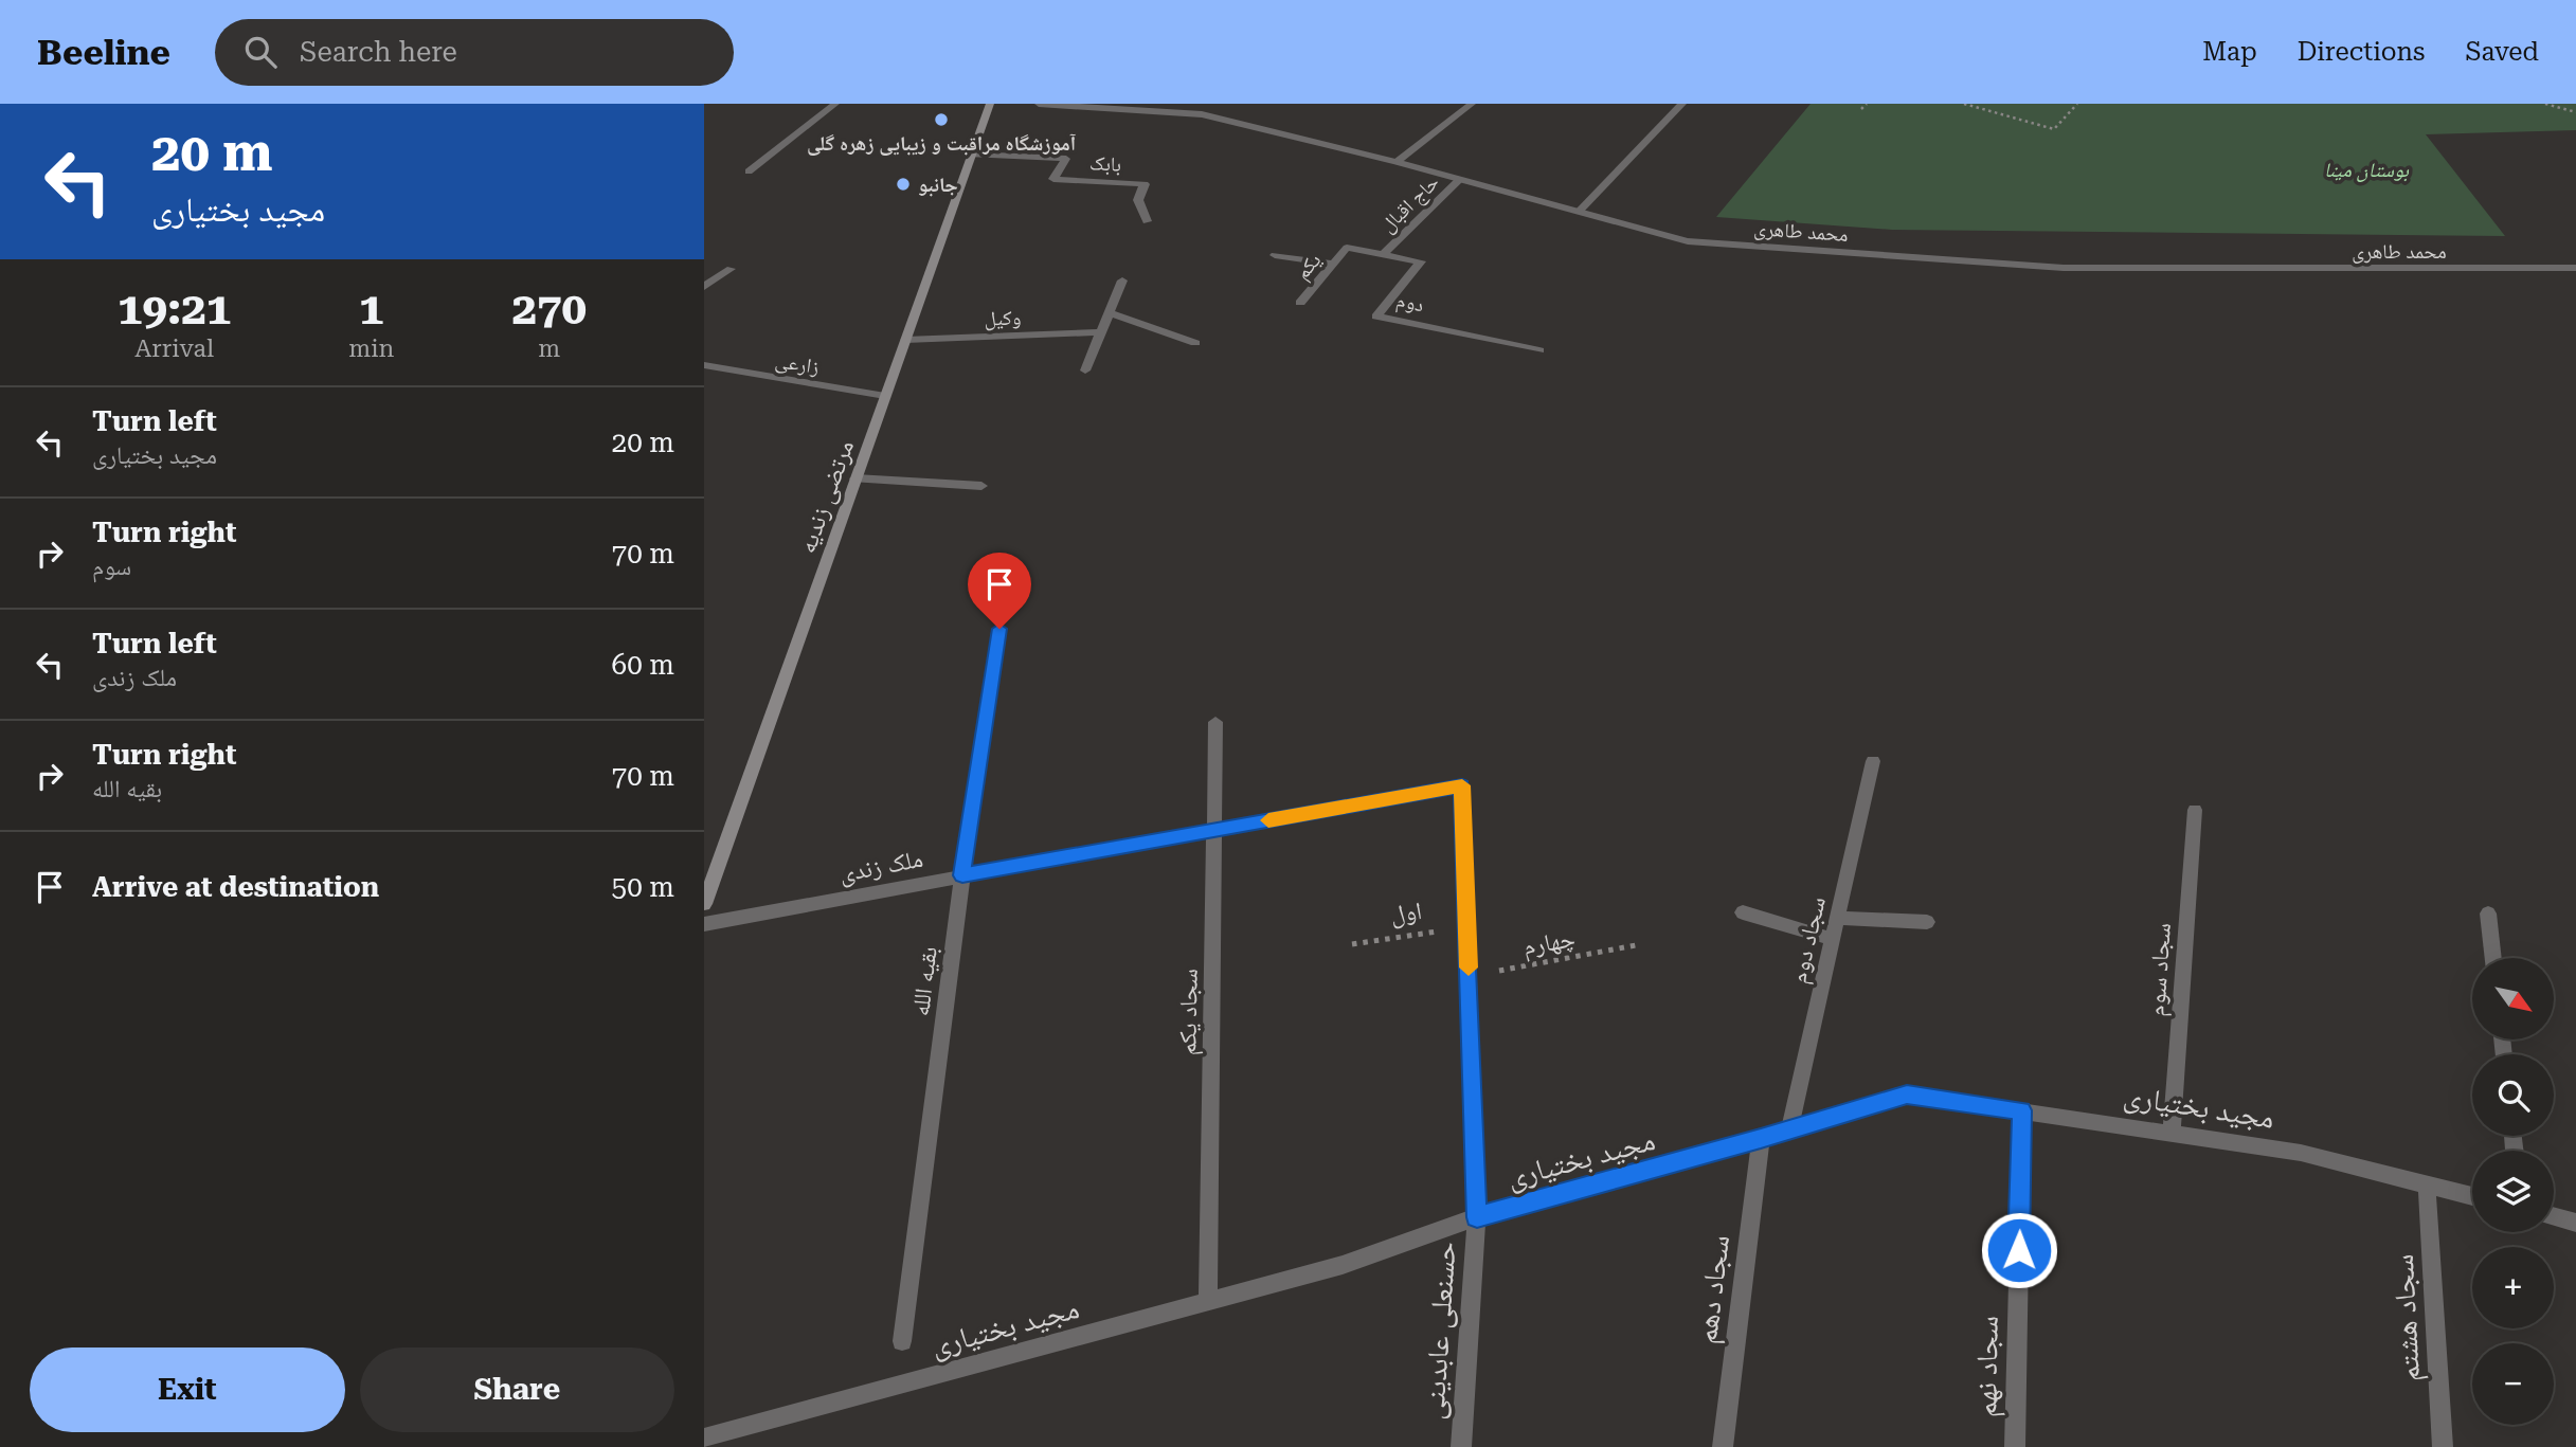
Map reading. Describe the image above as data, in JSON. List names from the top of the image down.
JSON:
{
  "streets": {
    "main road": ["مرتضی زندیه"],
    "street": [
      "بابک",
      "حاج اقبال",
      "محمد طاهری",
      "یکم",
      "دوم",
      "وکیل",
      "زارعی",
      "ملک زندی",
      "سجاد دوم",
      "سجاد سوم",
      "بقیه الله",
      "سجاد یکم",
      "مجید بختیاری",
      "سجاد دهم",
      "سجاد هشتم",
      "حسنعلی عابدینی",
      "سجاد نهم"
    ],
    "path": ["اول", "چهارم"]
  },
  "crossings": [
    ["بابک", "مرتضی زندیه"],
    ["حاج اقبال", "محمد طاهری"],
    ["حاج اقبال", "یکم"],
    ["حاج اقبال", "دوم"],
    ["یکم", "دوم"],
    ["وکیل", "مرتضی زندیه"],
    ["زارعی", "مرتضی زندیه"],
    ["ملک زندی", "بقیه الله"],
    ["ملک زندی", "سجاد یکم"],
    ["ملک زندی", "حسنعلی عابدینی"],
    ["اول", "حسنعلی عابدینی"],
    ["سجاد دوم", "مجید بختیاری"],
    ["چهارم", "حسنعلی عابدینی"],
    ["سجاد سوم", "مجید بختیاری"],
    ["سجاد یکم", "مجید بختیاری"],
    ["مجید بختیاری", "سجاد دهم"],
    ["مجید بختیاری", "سجاد هشتم"],
    ["مجید بختیاری", "حسنعلی عابدینی"],
    ["مجید بختیاری", "سجاد نهم"]
  ],
  "parks": ["بوستان مینا"],
  "places": ["آموزشگاه مراقبت و زیبایی زهره گلی", "جانبو"],
  "north": "bottom right",
  "page": {
    "header": "Beeline",
    "search": "Search here",
    "nav": ["Map", "Directions", "Saved"],
    "turn": ["20 m", "مجید بختیاری"],
    "eta": [
      "19:21",
      "Arrival",
      "1",
      "min",
      "270",
      "m"
    ],
    "list": [
      {
        "name": "Turn left",
        "note": "مجید بختیاری",
        "value": "20 m"
      },
      {
        "name": "Turn right",
        "note": "سوم",
        "value": "70 m"
      },
      {
        "name": "Turn left",
        "note": "ملک زندی",
        "value": "60 m"
      },
      {
        "name": "Turn right",
        "note": "بقیه الله",
        "value": "70 m"
      },
      {
        "name": "Arrive at destination",
        "value": "50 m"
      }
    ],
    "map_buttons": ["+", "−"],
    "buttons": ["Exit", "Share"]
  }
}
